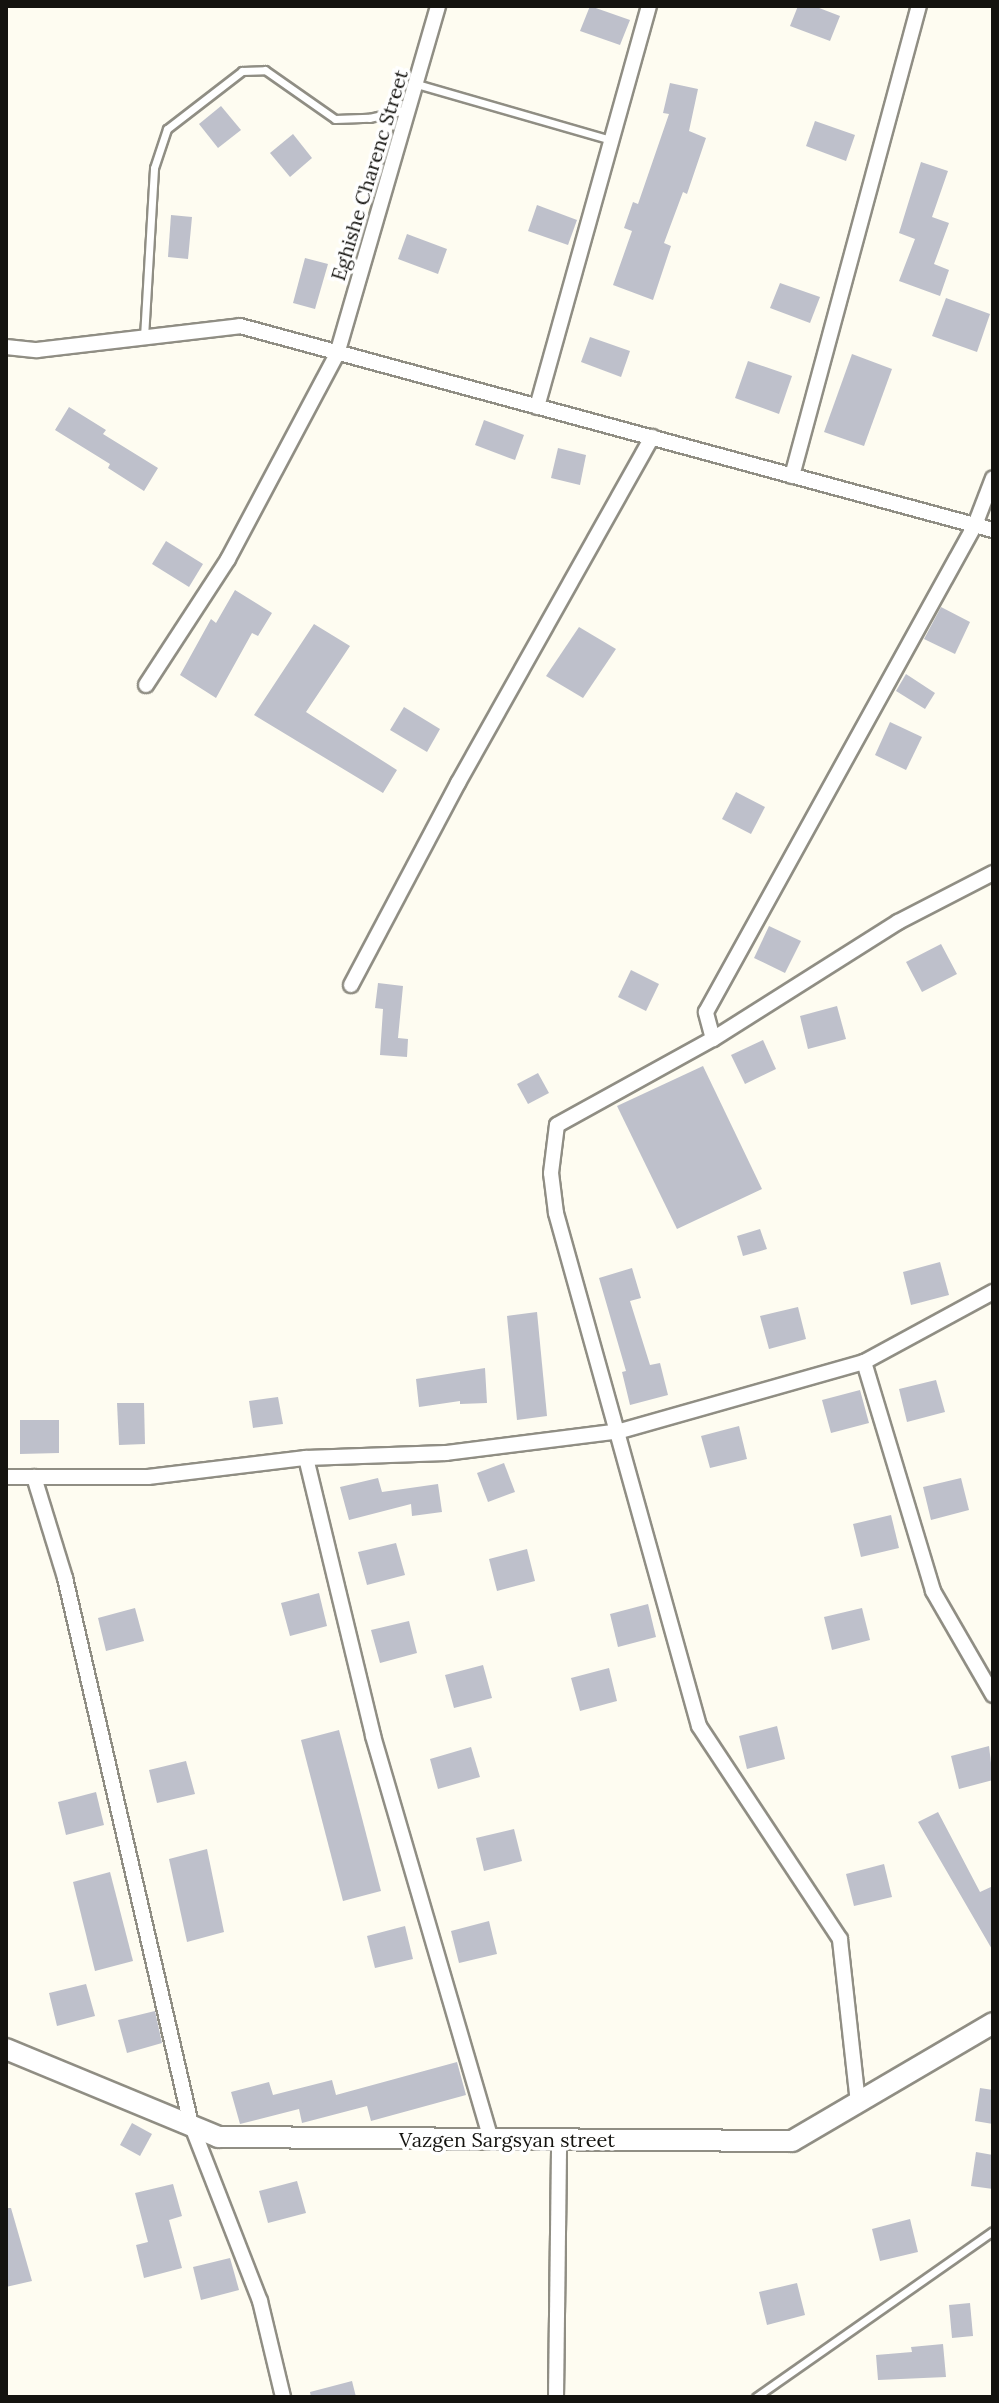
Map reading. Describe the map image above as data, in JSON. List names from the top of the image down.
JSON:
{
  "streets": {
    "street": ["Eghishe Charenc Street", "Vazgen Sargsyan street"]
  }
}
